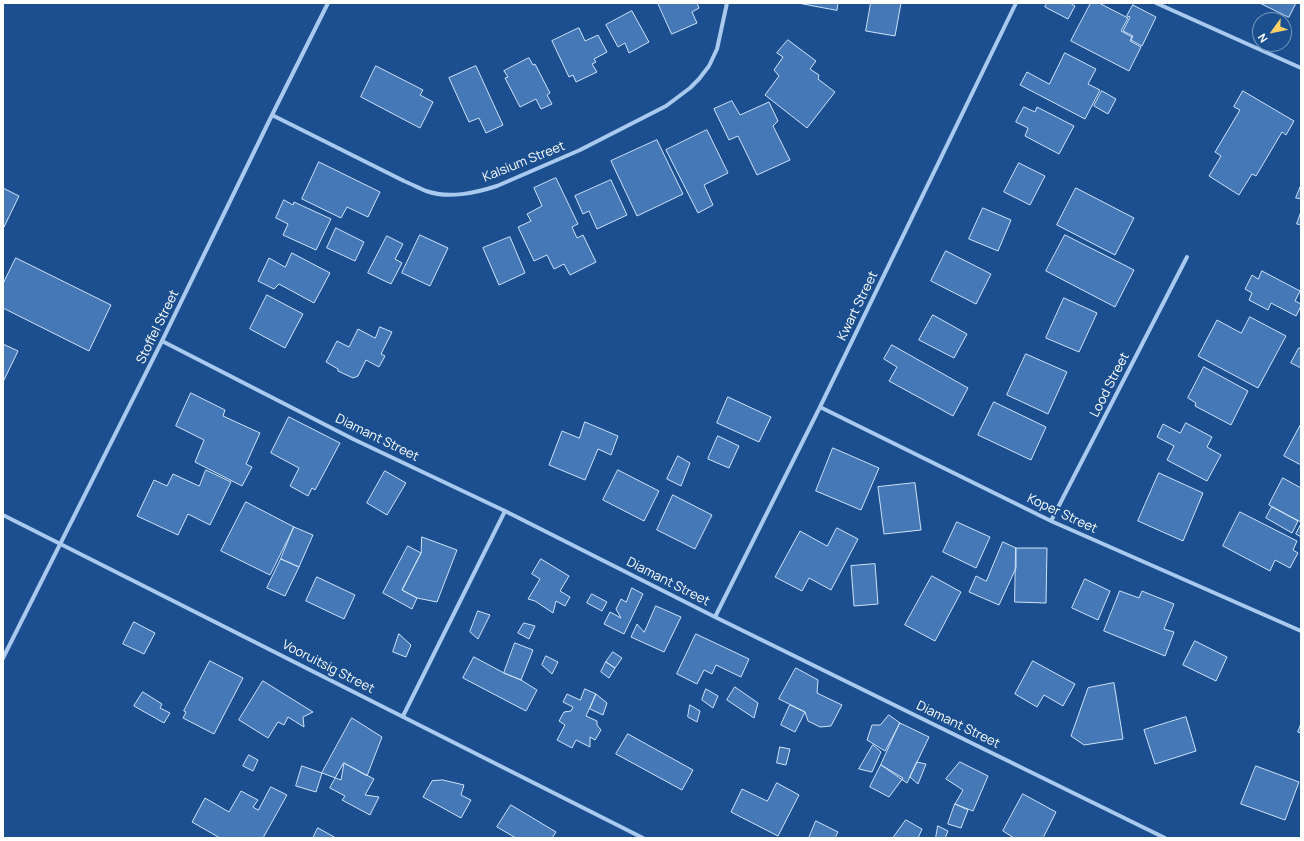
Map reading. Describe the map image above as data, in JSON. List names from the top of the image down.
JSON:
{
  "streets": {
    "street": [
      "Kalsium Street",
      "Kwart Street",
      "Stoffel Street",
      "Lood Street",
      "Diamant Street",
      "Koper Street",
      "Vooruitsig Street"
    ]
  },
  "crossings": [
    ["Kalsium Street", "Stoffel Street"],
    ["Kwart Street", "Diamant Street"],
    ["Kwart Street", "Koper Street"],
    ["Stoffel Street", "Diamant Street"],
    ["Stoffel Street", "Vooruitsig Street"],
    ["Lood Street", "Koper Street"]
  ],
  "north": "bottom left"
}
